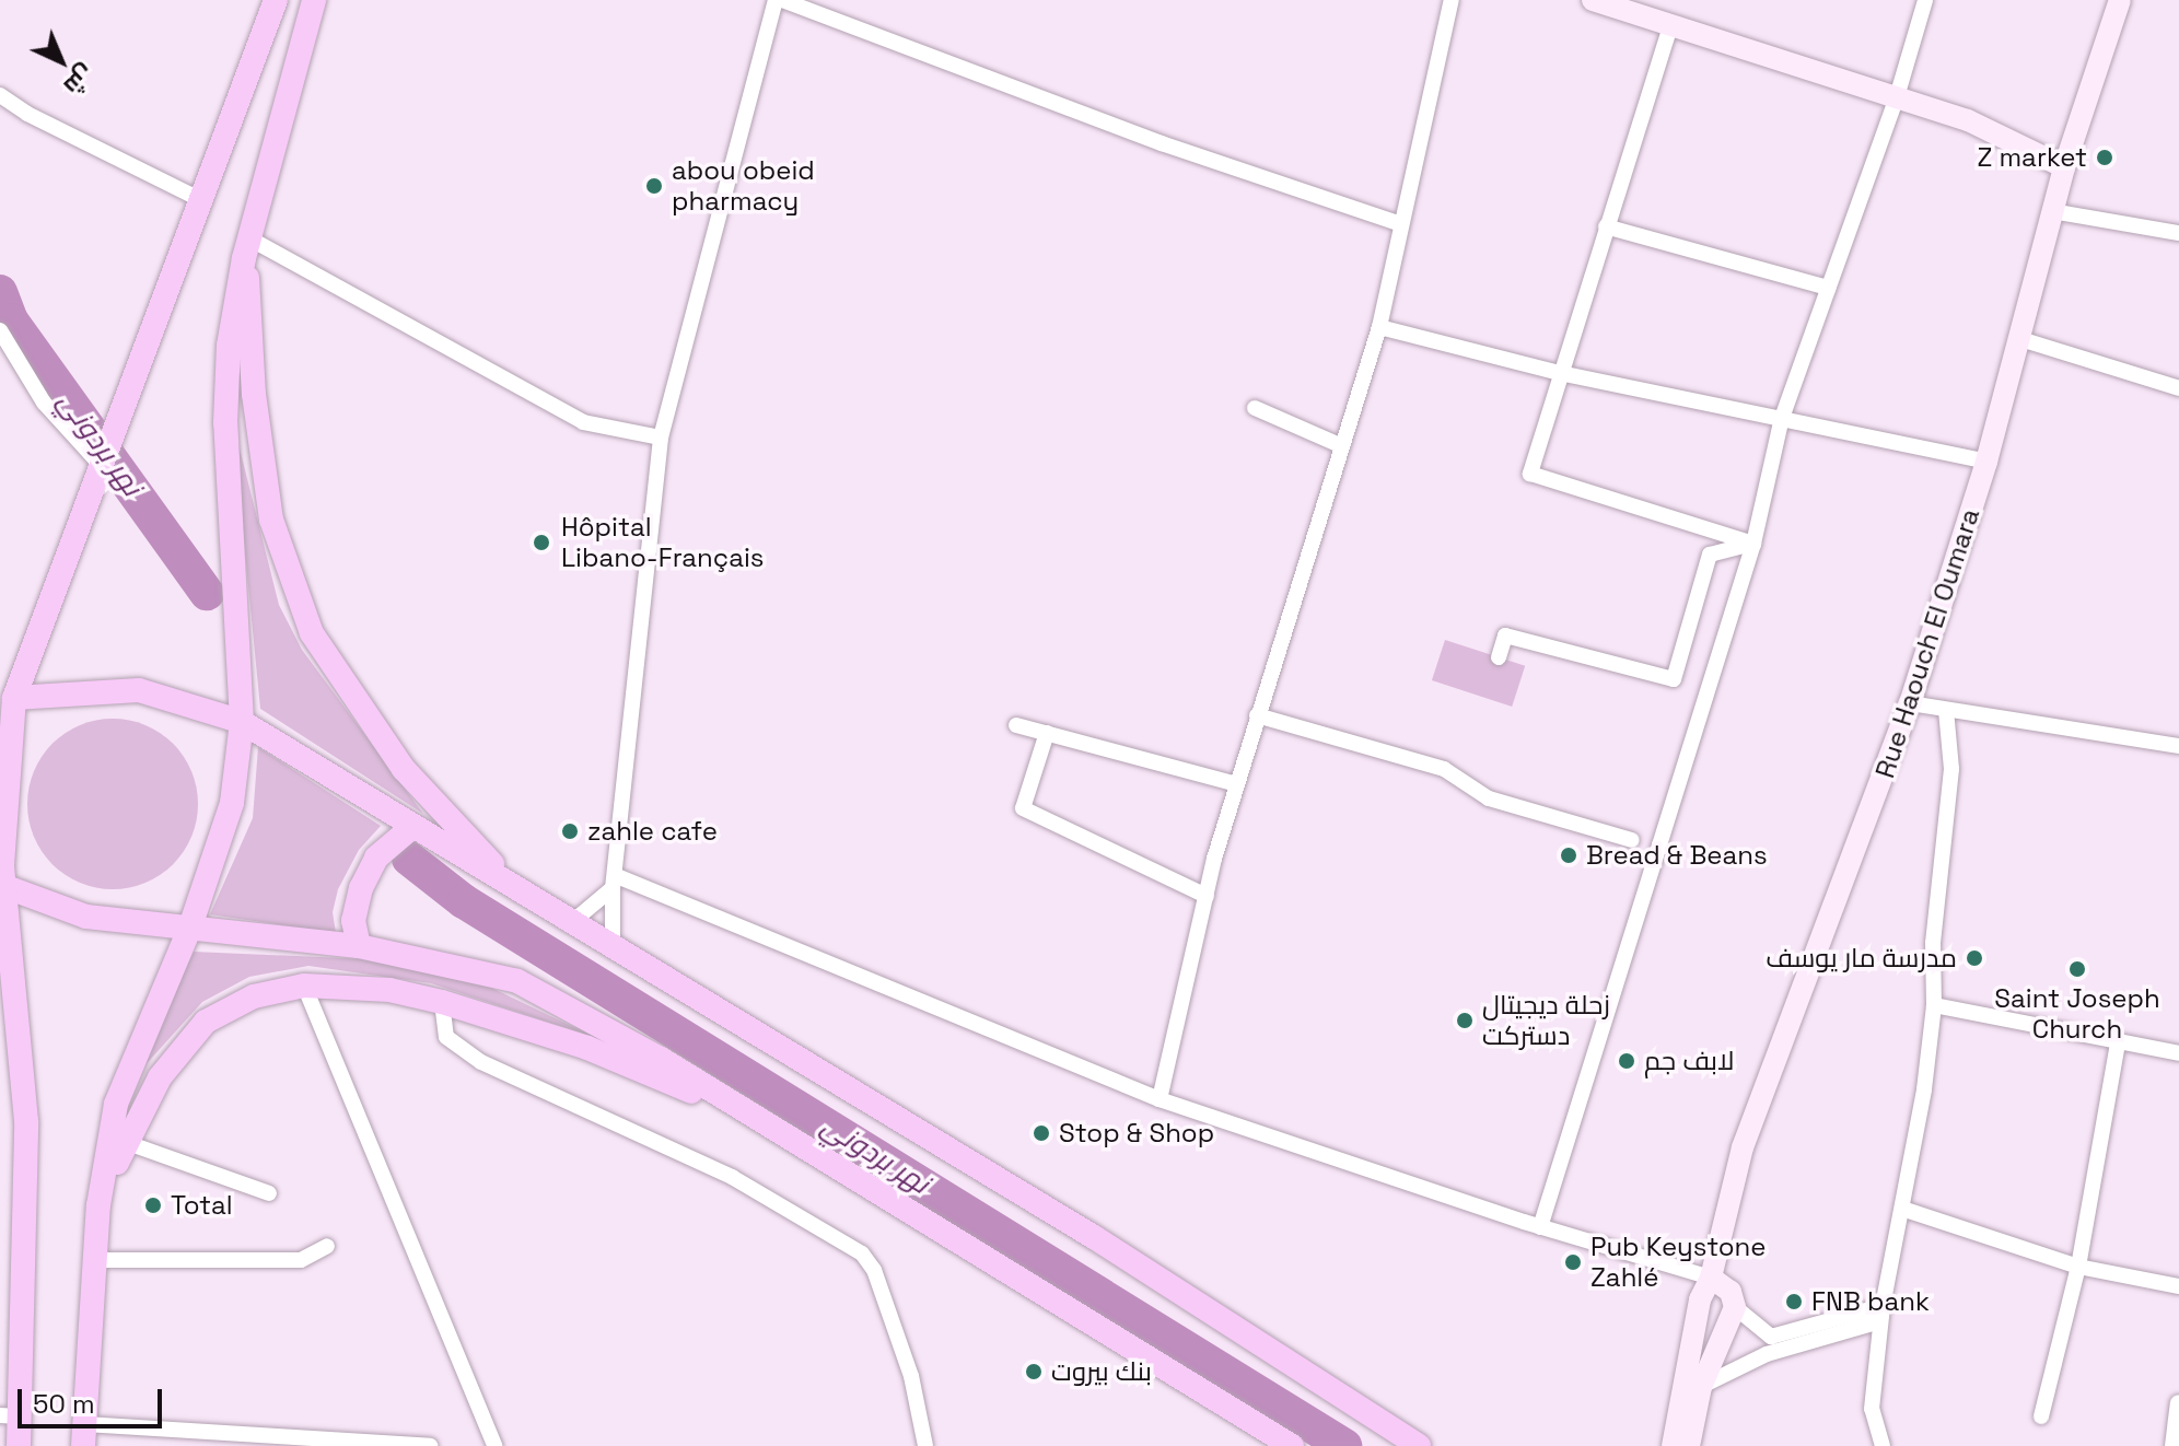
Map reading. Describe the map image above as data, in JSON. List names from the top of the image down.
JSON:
{
  "streets": {
    "main road": ["Rue Haouch El Oumara"]
  },
  "water": ["نهر بردوني"],
  "places": [
    "Z market",
    "abou obeid pharmacy",
    "Hôpital Libano-Français",
    "zahle cafe",
    "Bread & Beans",
    "مدرسة مار يوسف",
    "Saint Joseph Church",
    "زحلة ديجيتال دستركت",
    "لابف جم",
    "Stop & Shop",
    "Total",
    "Pub Keystone Zahlé",
    "FNB bank",
    "بنك بيروت"
  ],
  "scale_bar": "50 m",
  "north": "bottom right"
}
